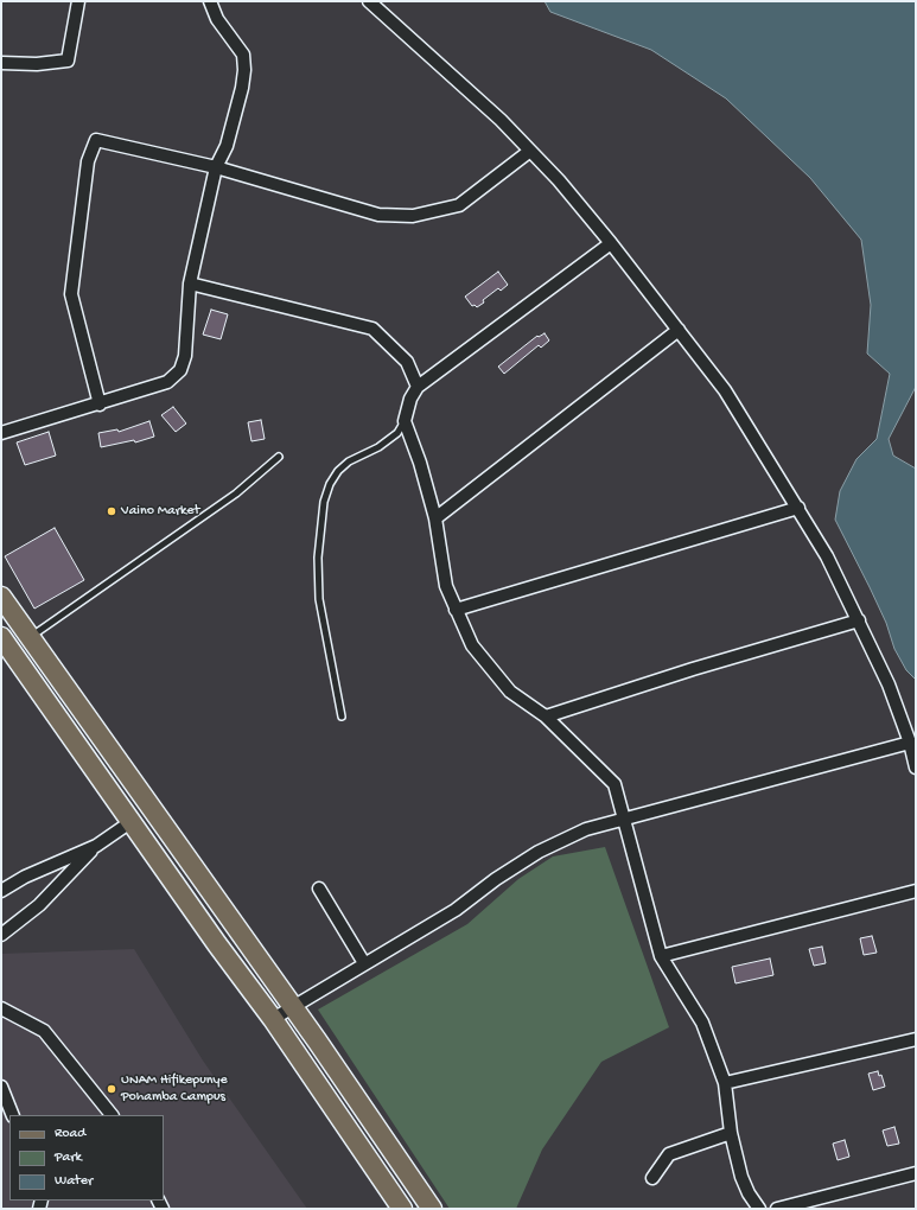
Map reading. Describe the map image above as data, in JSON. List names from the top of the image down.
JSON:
{
  "places": ["Vaino Market", "UNAM Hifikepunye Pohamba Campus"],
  "legend": ["Road", "Park", "Water"]
}
